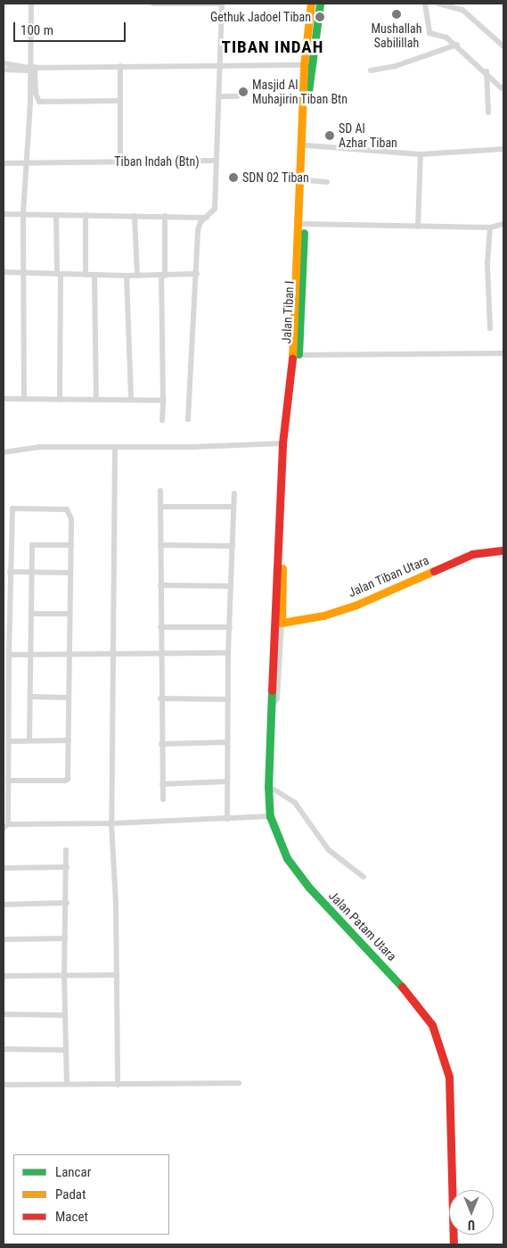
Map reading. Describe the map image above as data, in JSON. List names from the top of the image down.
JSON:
{
  "streets": {
    "street": [
      "Tiban Indah (Btn)",
      "Jalan Tiban I",
      "Jalan Tiban Utara",
      "Jalan Patam Utara"
    ]
  },
  "crossings": [
    ["Jalan Tiban I", "Jalan Tiban Utara"],
    ["Jalan Tiban I", "Jalan Patam Utara"],
    ["Jalan Tiban Utara", "Jalan Patam Utara"]
  ],
  "districts": ["TIBAN INDAH"],
  "places": [
    "Mushallah Sabilillah",
    "Gethuk Jadoel Tiban",
    "Masjid Al Muhajirin Tiban Btn",
    "SD Al Azhar Tiban",
    "SDN 02 Tiban"
  ],
  "legend": ["Lancar", "Padat", "Macet"],
  "scale_bar": "100 m",
  "north": "bottom"
}
